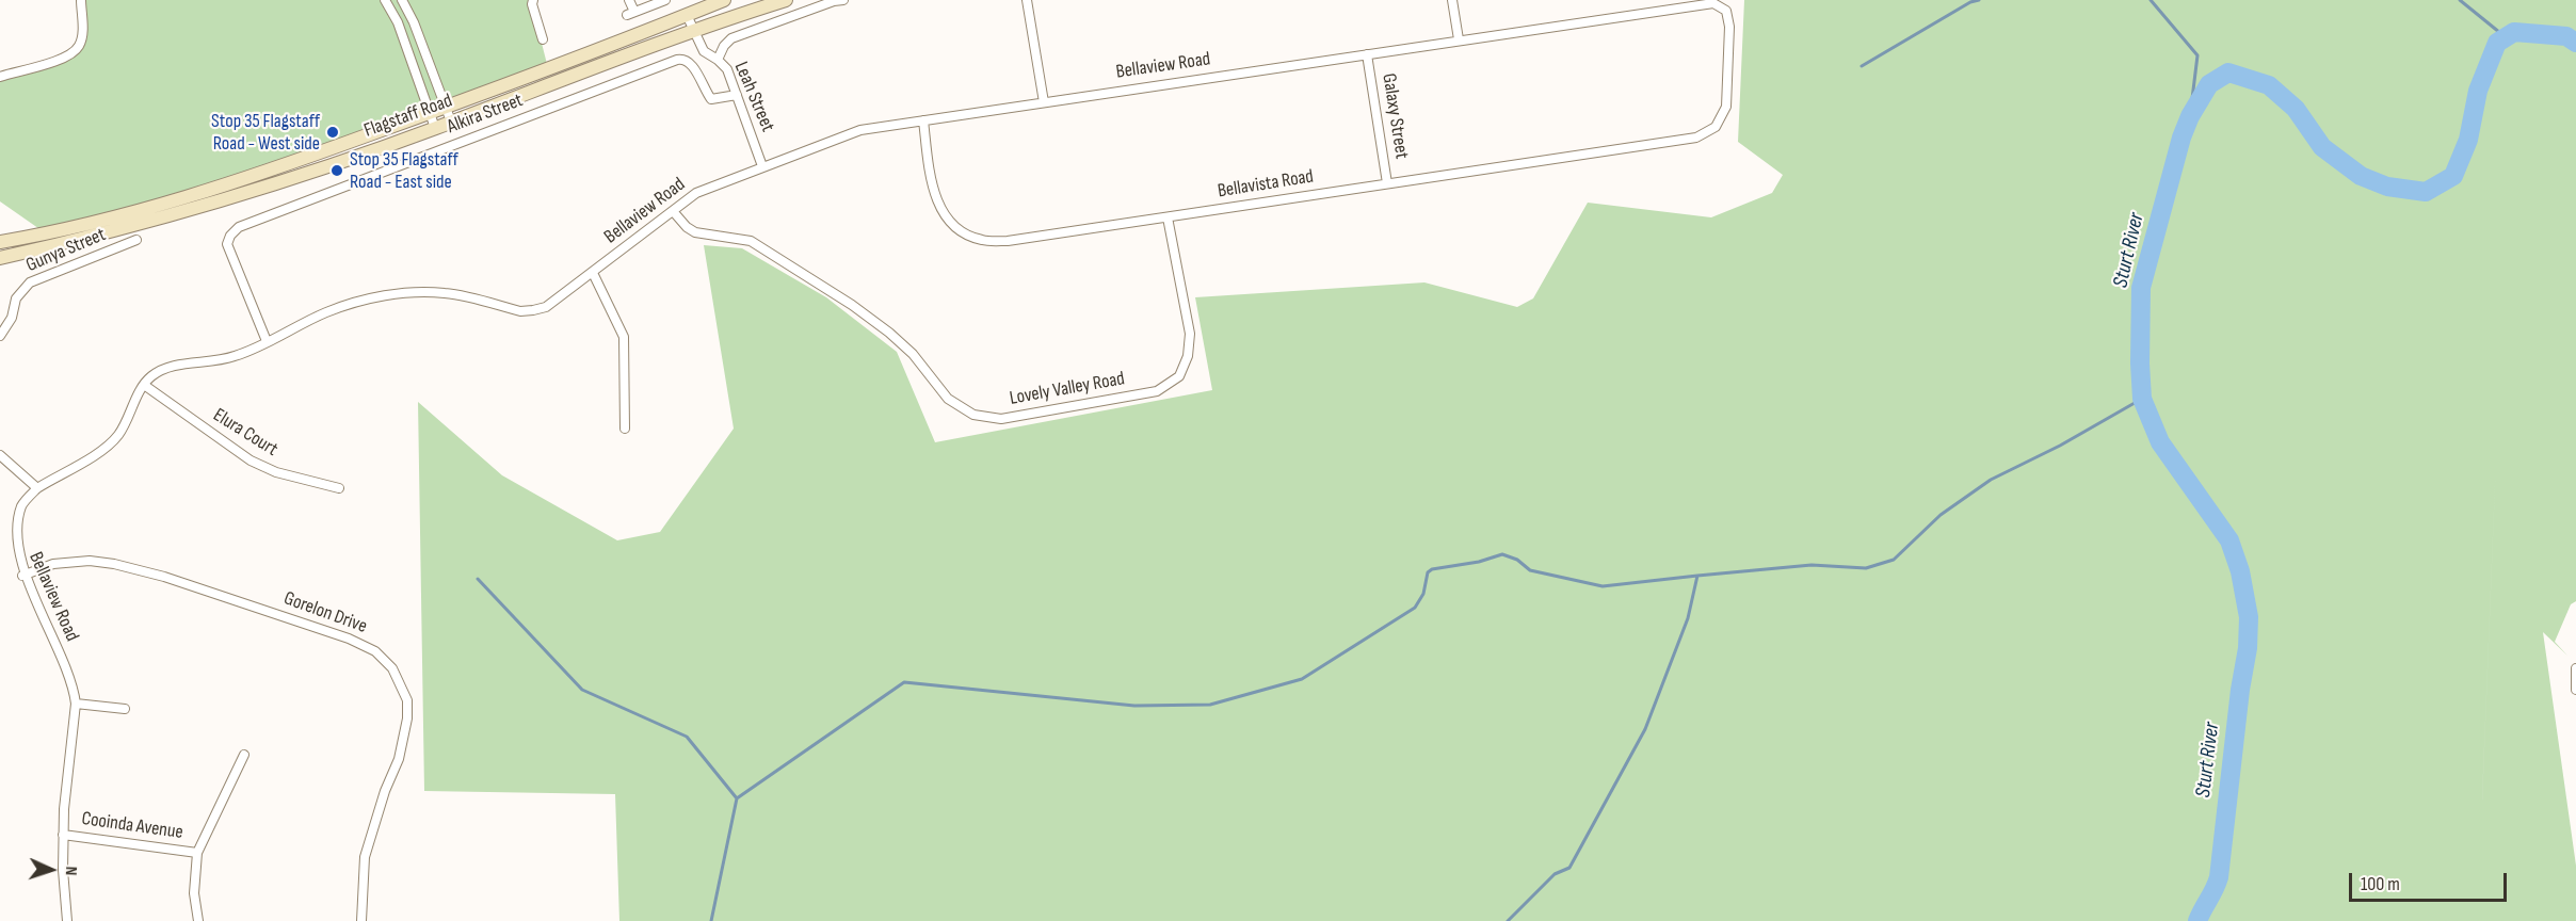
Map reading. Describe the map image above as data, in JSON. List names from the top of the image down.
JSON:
{
  "streets": {
    "main road": ["Flagstaff Road"],
    "street": [
      "Bellaview Road",
      "Leah Street",
      "Alkira Street",
      "Galaxy Street",
      "Bellavista Road",
      "Gunya Street",
      "Lovely Valley Road",
      "Elura Court",
      "Gorelon Drive",
      "Cooinda Avenue"
    ]
  },
  "crossings": [
    ["Bellaview Road", "Leah Street"],
    ["Bellaview Road", "Alkira Street"],
    ["Bellaview Road", "Galaxy Street"],
    ["Bellaview Road", "Bellavista Road"],
    ["Bellaview Road", "Lovely Valley Road"],
    ["Bellaview Road", "Elura Court"],
    ["Bellaview Road", "Gorelon Drive"],
    ["Bellaview Road", "Cooinda Avenue"],
    ["Leah Street", "Alkira Street"],
    ["Leah Street", "Flagstaff Road"],
    ["Galaxy Street", "Bellavista Road"],
    ["Bellavista Road", "Lovely Valley Road"]
  ],
  "water": ["Sturt River"],
  "places": ["Stop 35 Flagstaff Road - West side", "Stop 35 Flagstaff Road - East side"],
  "scale_bar": "100 m",
  "north": "right"
}
